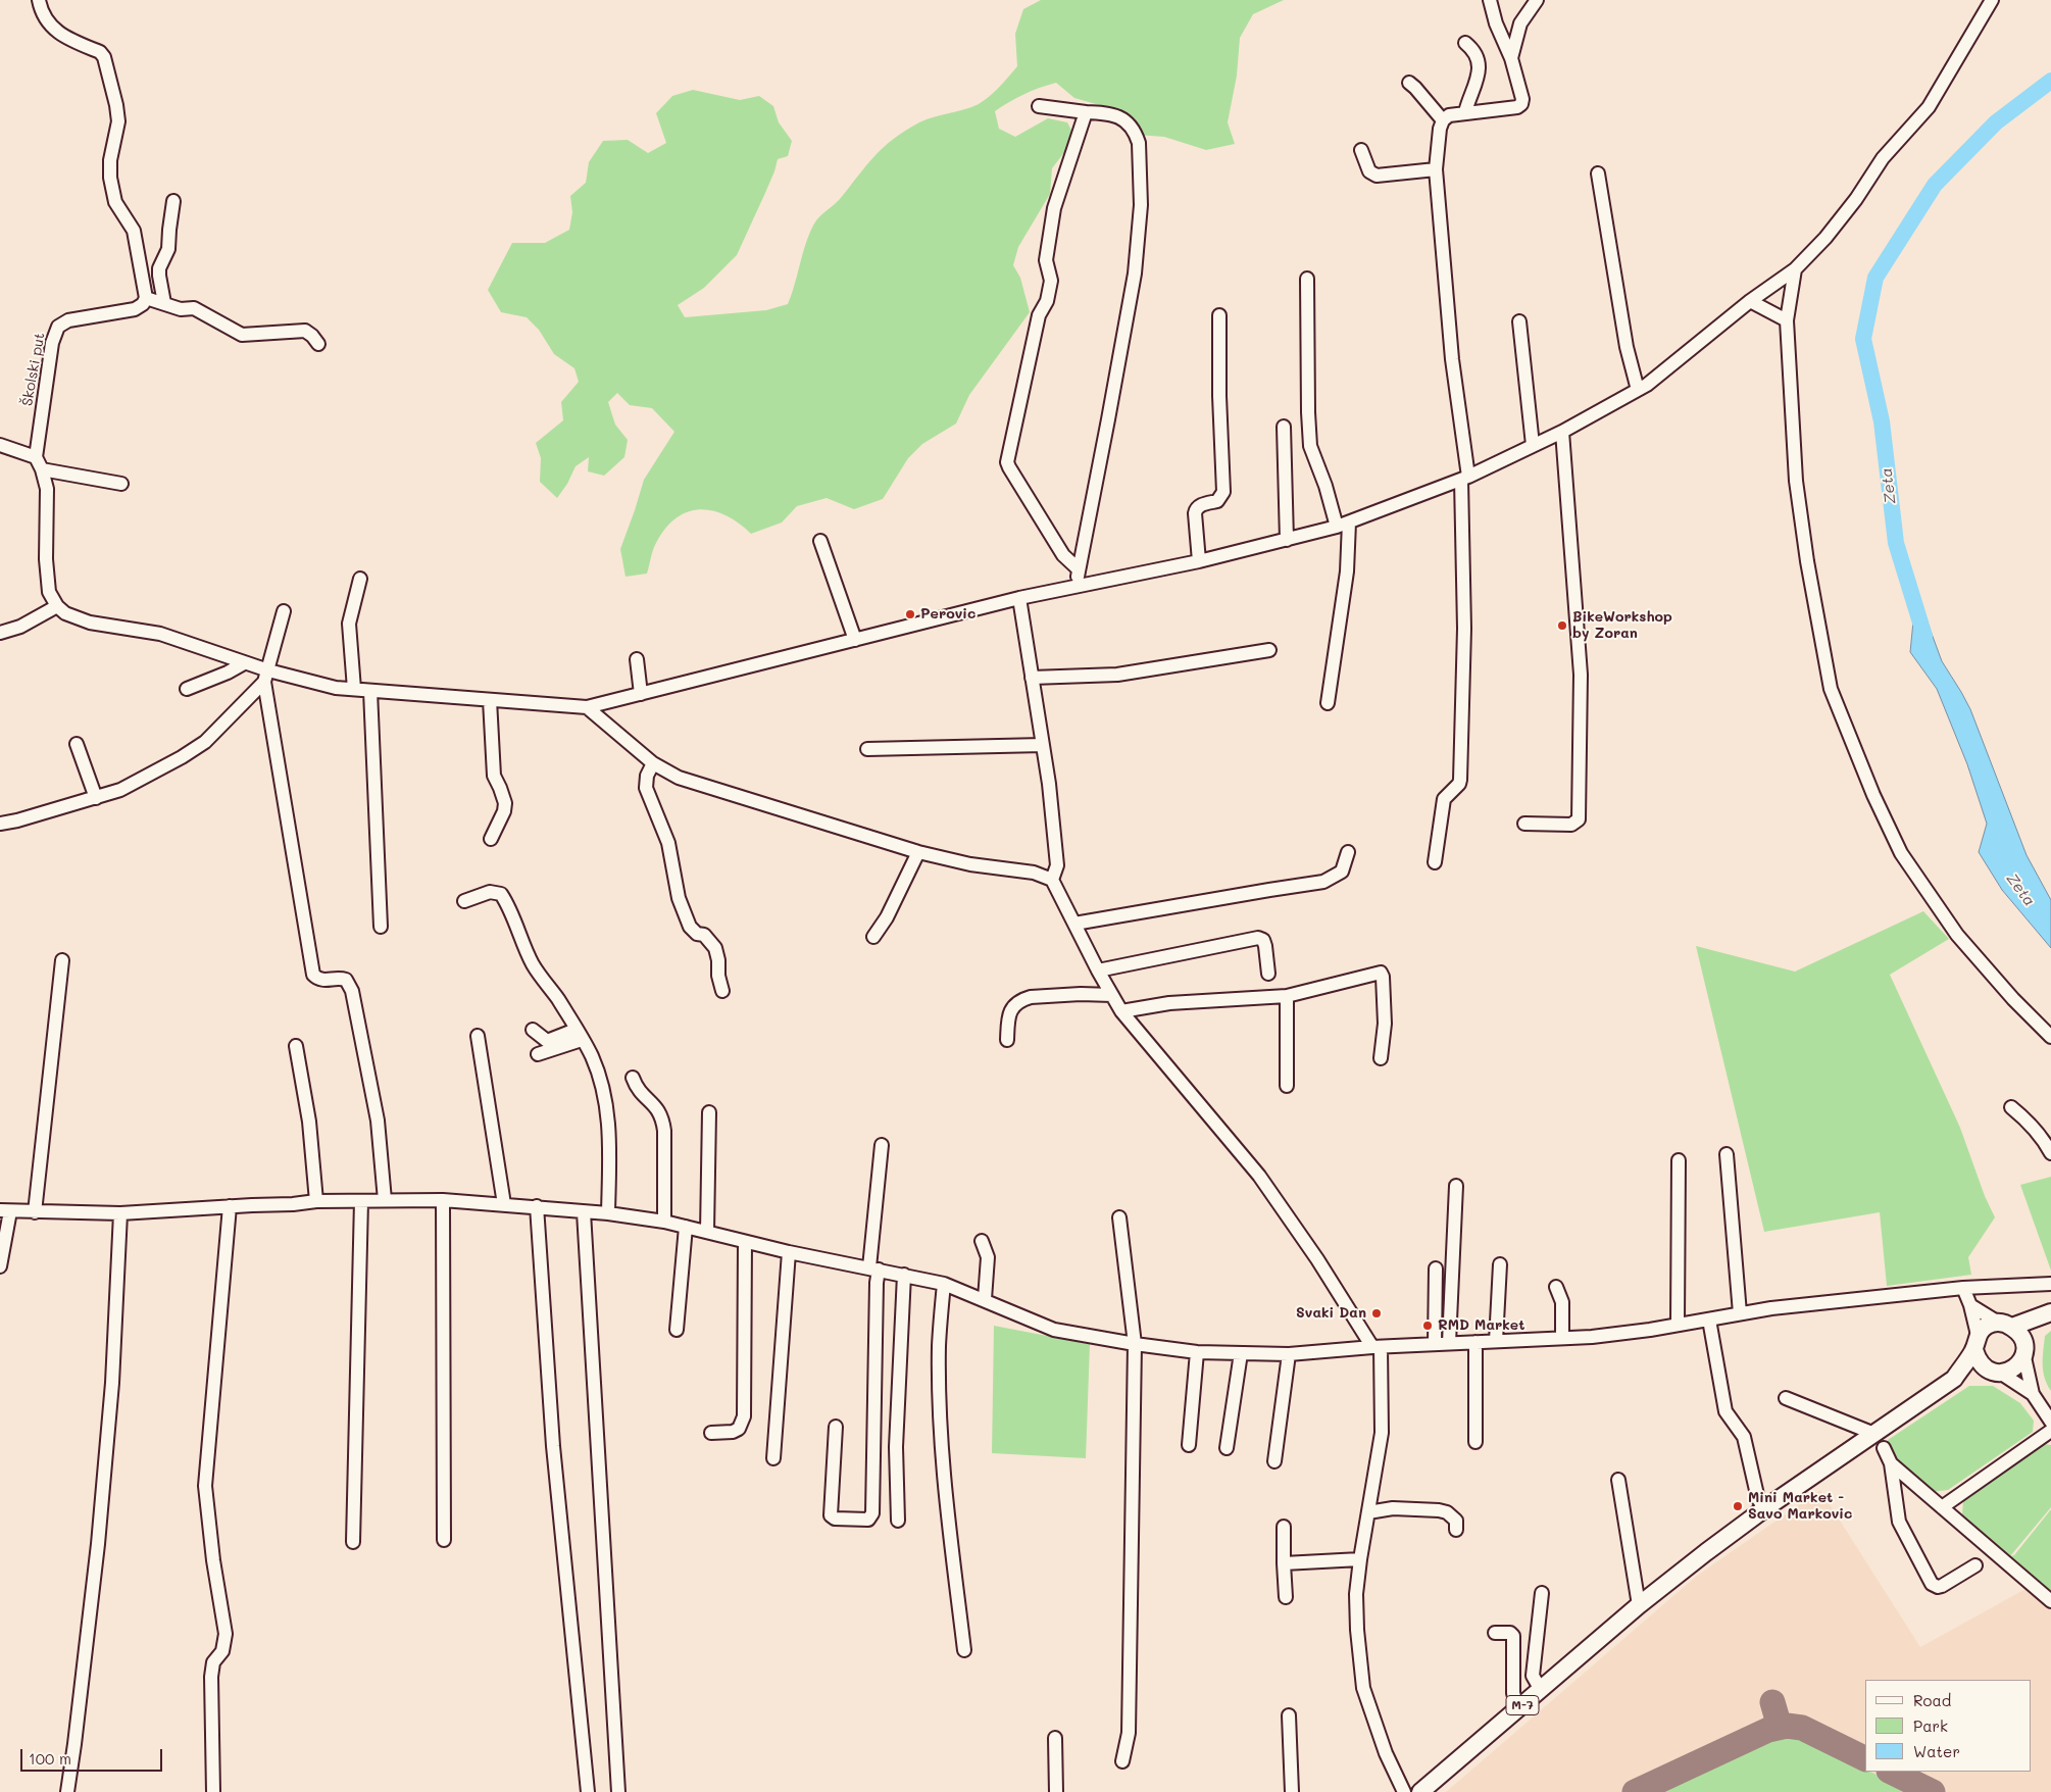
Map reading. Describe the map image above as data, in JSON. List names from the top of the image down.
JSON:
{
  "streets": {
    "main road": ["M-7"],
    "street": ["Školski put"]
  },
  "water": ["Zeta"],
  "places": [
    "Perovic",
    "BikeWorkshop by Zoran",
    "Svaki Dan",
    "RMD Market",
    "Mini Market - Savo Markovic"
  ],
  "legend": ["Road", "Park", "Water"],
  "scale_bar": "100 m"
}
